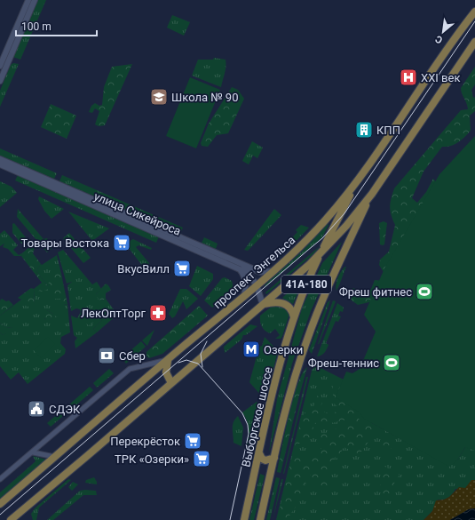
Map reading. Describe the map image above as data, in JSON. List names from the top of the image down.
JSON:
{
  "streets": {
    "main road": ["проспект Энгельса", "41А-180", "Выборгское шоссе"],
    "street": ["улица Сикейроса"]
  },
  "crossings": [
    ["улица Сикейроса", "проспект Энгельса"],
    ["проспект Энгельса", "Выборгское шоссе"]
  ],
  "places": {
    "hospital": ["XXI век"],
    "school or university": ["Школа № 90"],
    "building": ["КПП"],
    "supermarket": [
      "Товары Востока",
      "ВкусВилл",
      "Перекрёсток",
      "ТРК «Озерки»"
    ],
    "sports": ["Фреш фитнес", "Фреш-теннис"],
    "pharmacy": ["ЛекОптТорг"],
    "metro station": ["Озерки"],
    "bank": ["Сбер"],
    "public building": ["СДЭК"]
  },
  "scale_bar": "100 m",
  "north": "bottom left"
}
